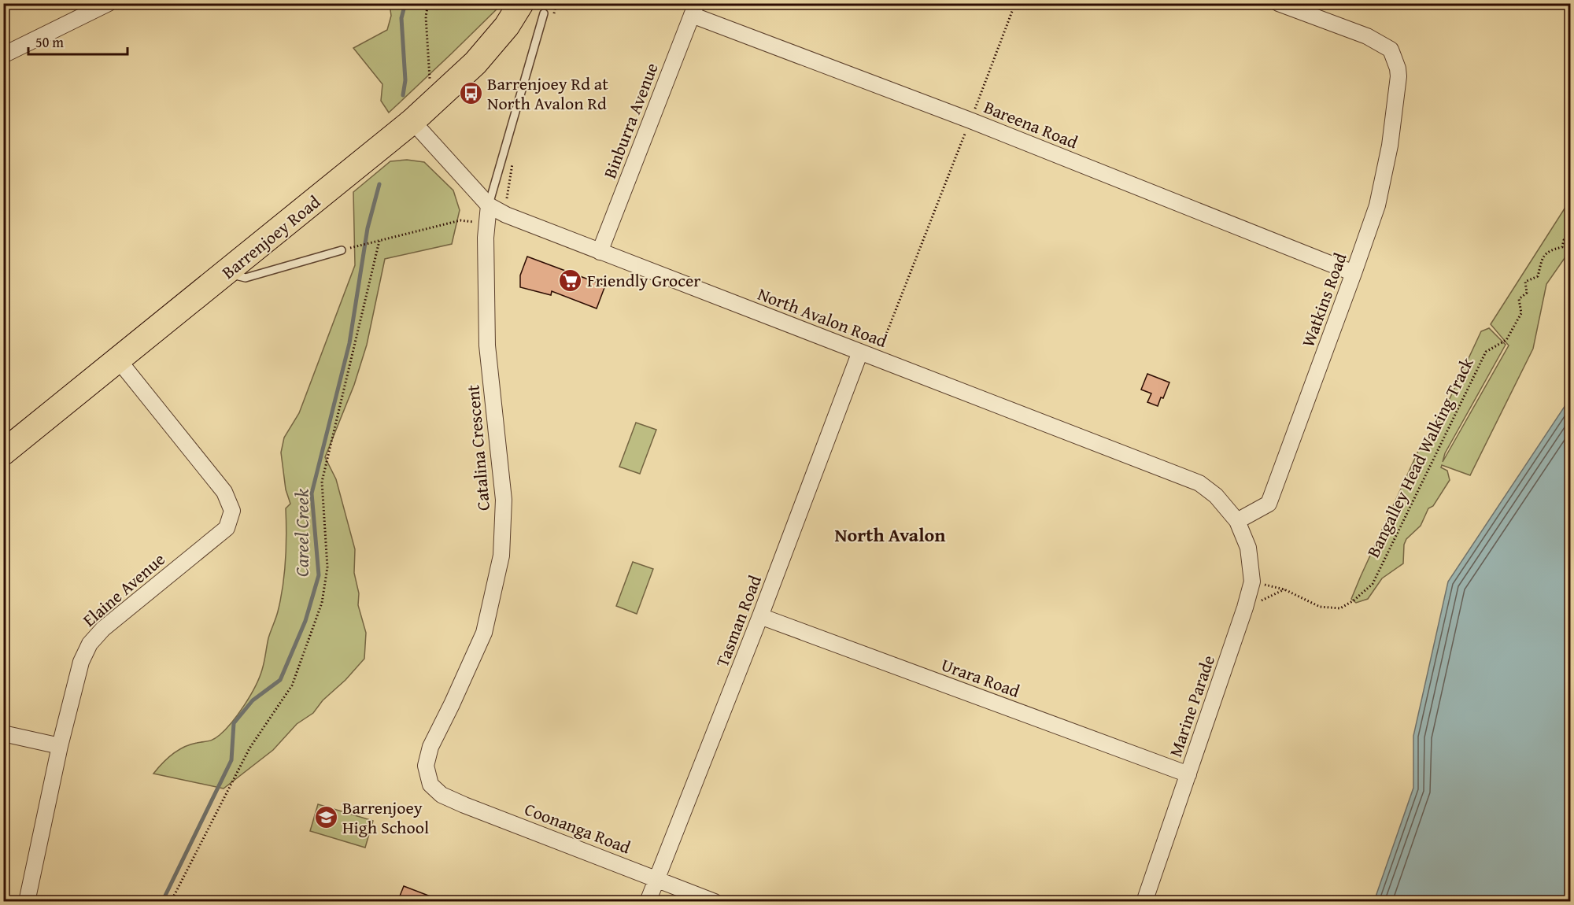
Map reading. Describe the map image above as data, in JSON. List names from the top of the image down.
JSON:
{
  "streets": {
    "main road": ["Barrenjoey Road"],
    "street": [
      "Binburra Avenue",
      "Bareena Road",
      "Watkins Road",
      "North Avalon Road",
      "Catalina Crescent",
      "Elaine Avenue",
      "Tasman Road",
      "Urara Road",
      "Marine Parade",
      "Coonanga Road"
    ],
    "path": ["Bangalley Head Walking Track"]
  },
  "crossings": [
    ["Binburra Avenue", "Bareena Road"],
    ["Binburra Avenue", "North Avalon Road"],
    ["Bareena Road", "Watkins Road"],
    ["Barrenjoey Road", "North Avalon Road"],
    ["Barrenjoey Road", "Elaine Avenue"],
    ["Watkins Road", "North Avalon Road"],
    ["Watkins Road", "Marine Parade"],
    ["North Avalon Road", "Catalina Crescent"],
    ["North Avalon Road", "Tasman Road"],
    ["North Avalon Road", "Marine Parade"],
    ["Catalina Crescent", "Coonanga Road"],
    ["Bangalley Head Walking Track", "Marine Parade"],
    ["Tasman Road", "Urara Road"],
    ["Tasman Road", "Coonanga Road"],
    ["Urara Road", "Marine Parade"]
  ],
  "districts": ["North Avalon"],
  "water": ["Careel Creek"],
  "places": {
    "bus stop": ["Barrenjoey Rd at North Avalon Rd"],
    "supermarket": ["Friendly Grocer"],
    "school or university": ["Barrenjoey High School"]
  },
  "scale_bar": "50 m"
}
